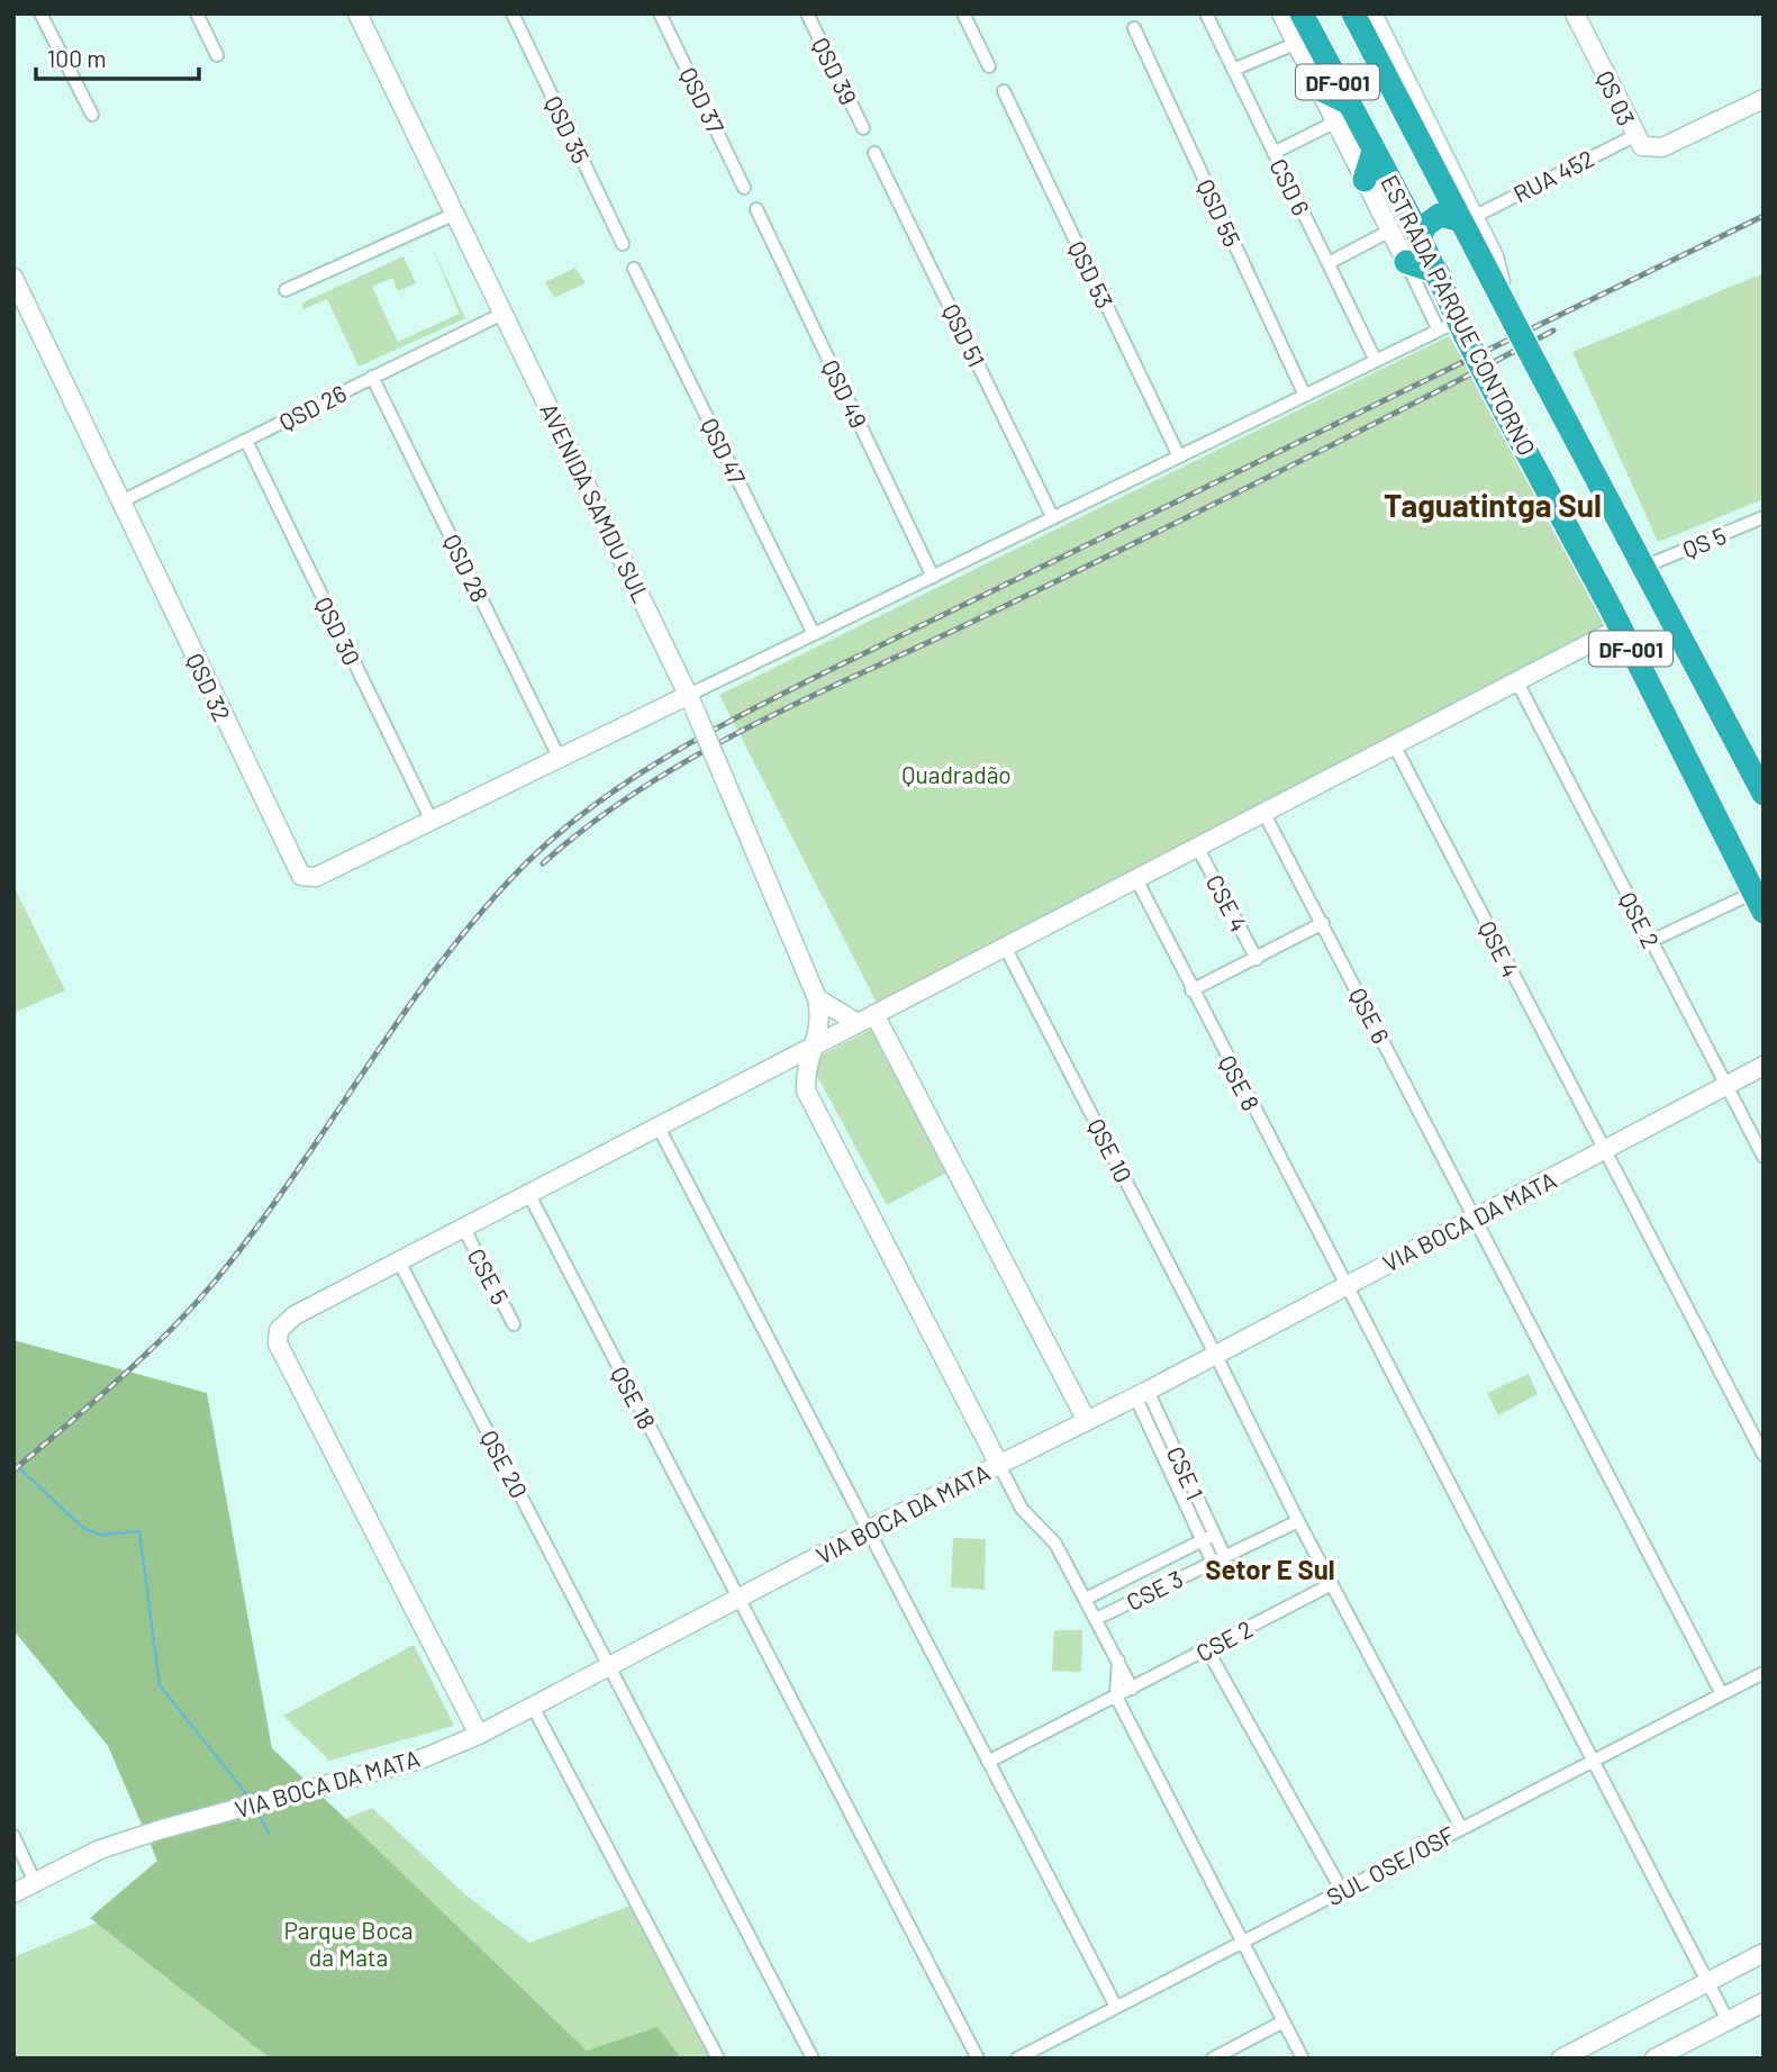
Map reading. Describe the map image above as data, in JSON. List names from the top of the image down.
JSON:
{
  "streets": {
    "highway": ["DF-001", "ESTRADA PARQUE CONTORNO"],
    "street": [
      "QSD 39",
      "QS 03",
      "QSD 37",
      "QSD 35",
      "RUA 452",
      "CSD 6",
      "QSD 55",
      "QSD 53",
      "QSD 51",
      "QSD 49",
      "QSD 26",
      "QSD 47",
      "AVENIDA SAMDU SUL",
      "QS 5",
      "QSD 28",
      "QSD 30",
      "QSD 32",
      "CSE 4",
      "QSE 2",
      "QSE 4",
      "QSE 6",
      "QSE 8",
      "QSE 10",
      "VIA BOCA DA MATA",
      "CSE 5",
      "QSE 18",
      "QSE 20",
      "CSE 1",
      "CSE 3",
      "CSE 2",
      "SUL OSE/OSF"
    ]
  },
  "crossings": [
    ["QS 03", "RUA 452"],
    ["RUA 452", "ESTRADA PARQUE CONTORNO"],
    ["ESTRADA PARQUE CONTORNO", "QS 5"],
    ["QSD 26", "AVENIDA SAMDU SUL"],
    ["QSD 26", "QSD 28"],
    ["QSD 26", "QSD 30"],
    ["QSD 26", "QSD 32"],
    ["QSD 30", "QSD 32"],
    ["QSE 2", "VIA BOCA DA MATA"],
    ["QSE 4", "VIA BOCA DA MATA"],
    ["QSE 6", "VIA BOCA DA MATA"],
    ["QSE 6", "SUL OSE/OSF"],
    ["QSE 8", "VIA BOCA DA MATA"],
    ["QSE 8", "SUL OSE/OSF"],
    ["QSE 10", "VIA BOCA DA MATA"],
    ["QSE 10", "CSE 3"],
    ["QSE 10", "CSE 2"],
    ["QSE 10", "SUL OSE/OSF"],
    ["VIA BOCA DA MATA", "QSE 18"],
    ["VIA BOCA DA MATA", "QSE 20"],
    ["VIA BOCA DA MATA", "CSE 1"],
    ["CSE 1", "CSE 3"]
  ],
  "districts": ["Taguatintga Sul", "Setor E Sul"],
  "parks": ["Quadradão", "Parque Boca da Mata"],
  "scale_bar": "100 m"
}
